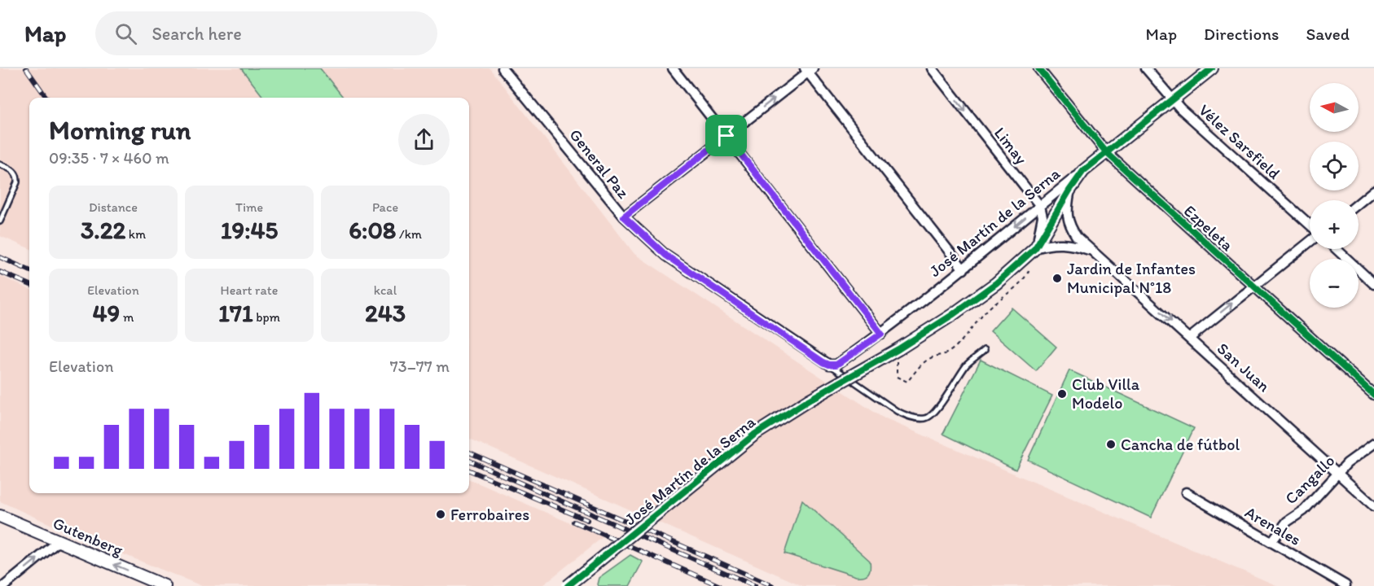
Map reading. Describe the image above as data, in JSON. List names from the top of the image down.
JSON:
{
  "streets": {
    "street": [
      "Vélez Sarsfield",
      "Limay",
      "General Paz",
      "José Martín de la Serna",
      "Ezpeleta",
      "San Juan",
      "Cangallo",
      "Arenales",
      "Gutenberg"
    ]
  },
  "crossings": [
    ["Vélez Sarsfield", "José Martín de la Serna"],
    ["Limay", "José Martín de la Serna"],
    ["General Paz", "José Martín de la Serna"],
    ["José Martín de la Serna", "Ezpeleta"],
    ["José Martín de la Serna", "San Juan"],
    ["San Juan", "Cangallo"],
    ["Cangallo", "Arenales"]
  ],
  "one_way": ["Limay", "Gutenberg"],
  "places": [
    "Jardin de Infantes Municipal N°18",
    "Club Villa Modelo",
    "Cancha de fútbol",
    "Ferrobaires"
  ],
  "north": "left",
  "page": {
    "header": "Map",
    "search": "Search here",
    "nav": ["Map", "Directions", "Saved"],
    "map_buttons": ["+", "−"],
    "heading": ["Morning run", "09:35 · 7 × 460 m"],
    "stats": [
      ["Distance", "3.22 km"],
      ["Time", "19:45"],
      ["Pace", "6:08 /km"],
      ["Elevation", "49 m"],
      ["Heart rate", "171 bpm"],
      ["kcal", "243"]
    ],
    "chart": ["Elevation", "73–77 m"]
  }
}
